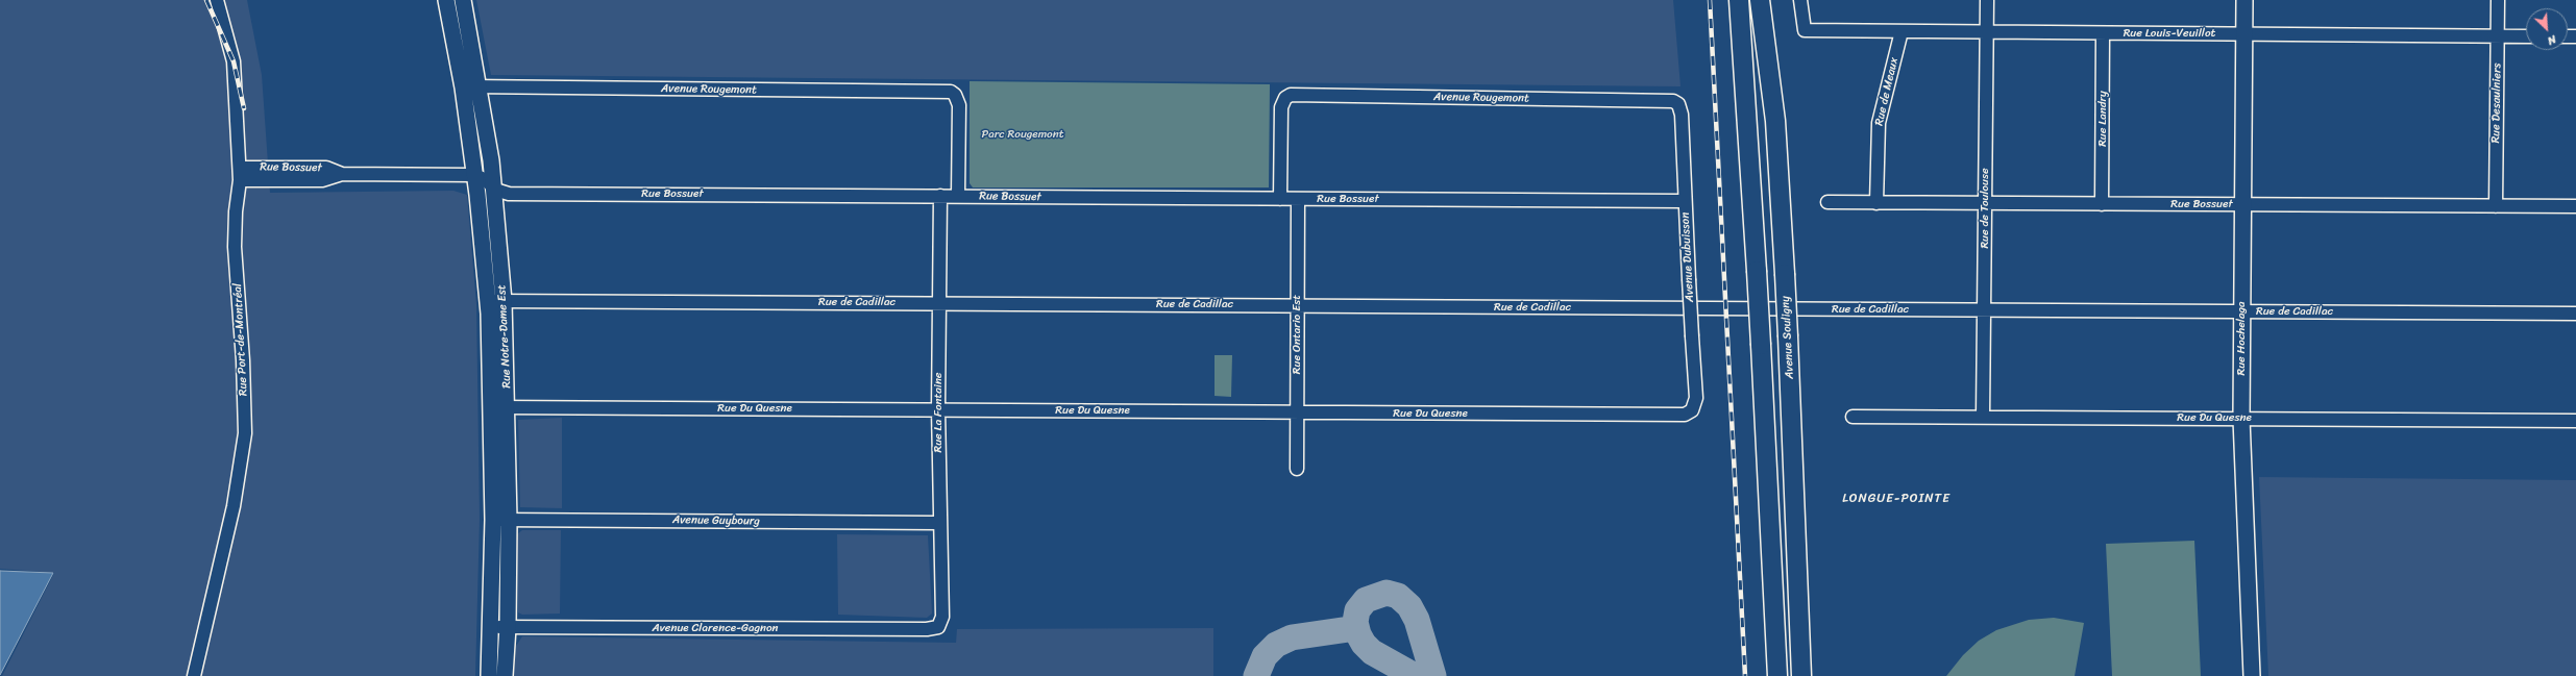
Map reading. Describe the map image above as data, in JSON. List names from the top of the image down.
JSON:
{
  "streets": {
    "highway": ["Avenue Souligny"],
    "main road": ["Rue Notre-Dame Est", "Rue Hochelaga"],
    "street": [
      "Rue Louis-Veuillot",
      "Avenue Rougemont",
      "Rue de Meaux",
      "Rue Desaulniers",
      "Rue Landry",
      "Rue Bossuet",
      "Rue de Toulouse",
      "Avenue Dubuisson",
      "Rue de Cadillac",
      "Rue Ontario Est",
      "Rue Port-de-Montréal",
      "Rue Du Quesne",
      "Rue La Fontaine",
      "Avenue Guybourg",
      "Avenue Clarence-Gagnon"
    ]
  },
  "crossings": [
    ["Rue Louis-Veuillot", "Rue de Meaux"],
    ["Rue Louis-Veuillot", "Rue Desaulniers"],
    ["Rue Louis-Veuillot", "Rue Landry"],
    ["Rue Louis-Veuillot", "Rue de Toulouse"],
    ["Rue Louis-Veuillot", "Rue Hochelaga"],
    ["Avenue Rougemont", "Rue Bossuet"],
    ["Avenue Rougemont", "Avenue Dubuisson"],
    ["Avenue Rougemont", "Rue Notre-Dame Est"],
    ["Rue de Meaux", "Rue Bossuet"],
    ["Rue Desaulniers", "Rue Bossuet"],
    ["Rue Landry", "Rue Bossuet"],
    ["Rue Bossuet", "Rue de Toulouse"],
    ["Rue Bossuet", "Avenue Dubuisson"],
    ["Rue Bossuet", "Rue Ontario Est"],
    ["Rue Bossuet", "Rue Notre-Dame Est"],
    ["Rue Bossuet", "Rue Hochelaga"],
    ["Rue Bossuet", "Rue Port-de-Montréal"],
    ["Rue Bossuet", "Rue La Fontaine"],
    ["Rue de Toulouse", "Rue de Cadillac"],
    ["Rue de Toulouse", "Rue Du Quesne"],
    ["Avenue Dubuisson", "Rue Du Quesne"],
    ["Rue de Cadillac", "Rue Ontario Est"],
    ["Rue de Cadillac", "Rue Notre-Dame Est"],
    ["Rue de Cadillac", "Rue Hochelaga"],
    ["Rue de Cadillac", "Rue La Fontaine"],
    ["Rue Ontario Est", "Rue Du Quesne"],
    ["Rue Notre-Dame Est", "Rue Du Quesne"],
    ["Rue Notre-Dame Est", "Avenue Guybourg"],
    ["Rue Notre-Dame Est", "Avenue Clarence-Gagnon"],
    ["Rue Hochelaga", "Rue Du Quesne"],
    ["Rue Du Quesne", "Rue La Fontaine"],
    ["Rue La Fontaine", "Avenue Guybourg"],
    ["Rue La Fontaine", "Avenue Clarence-Gagnon"]
  ],
  "districts": ["LONGUE-POINTE"],
  "parks": ["Parc Rougemont"],
  "north": "bottom right"
}
